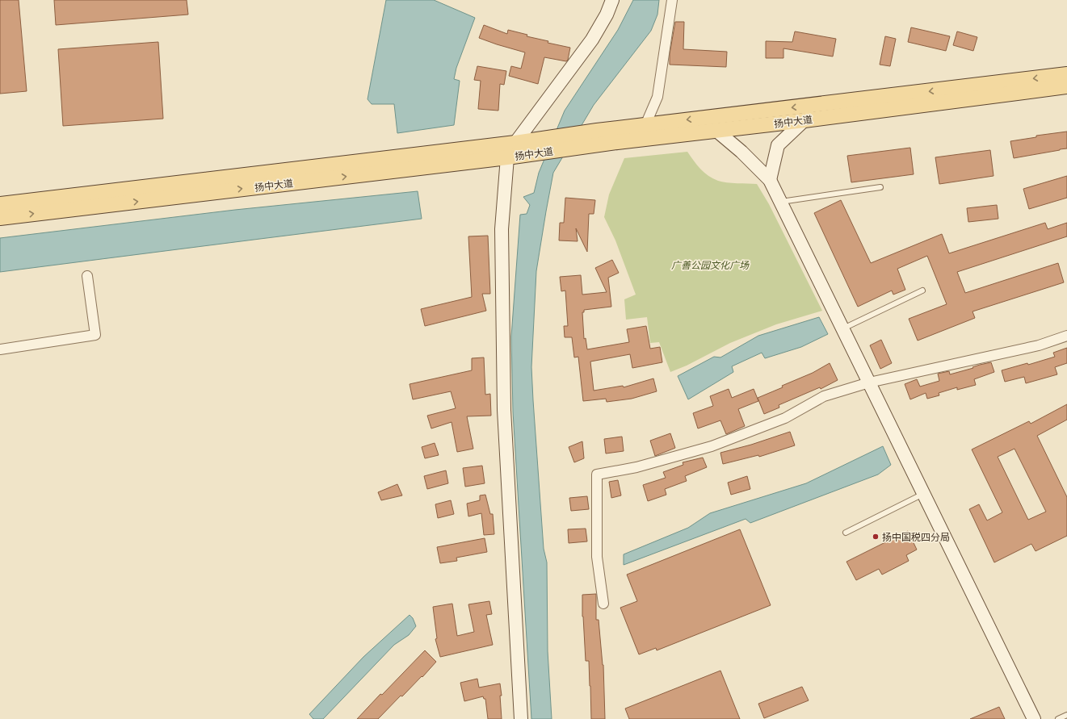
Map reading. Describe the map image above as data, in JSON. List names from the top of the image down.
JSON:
{
  "streets": {
    "main road": ["扬中大道"]
  },
  "parks": ["广善公园文化广场"],
  "places": ["扬中国税四分局"]
}
